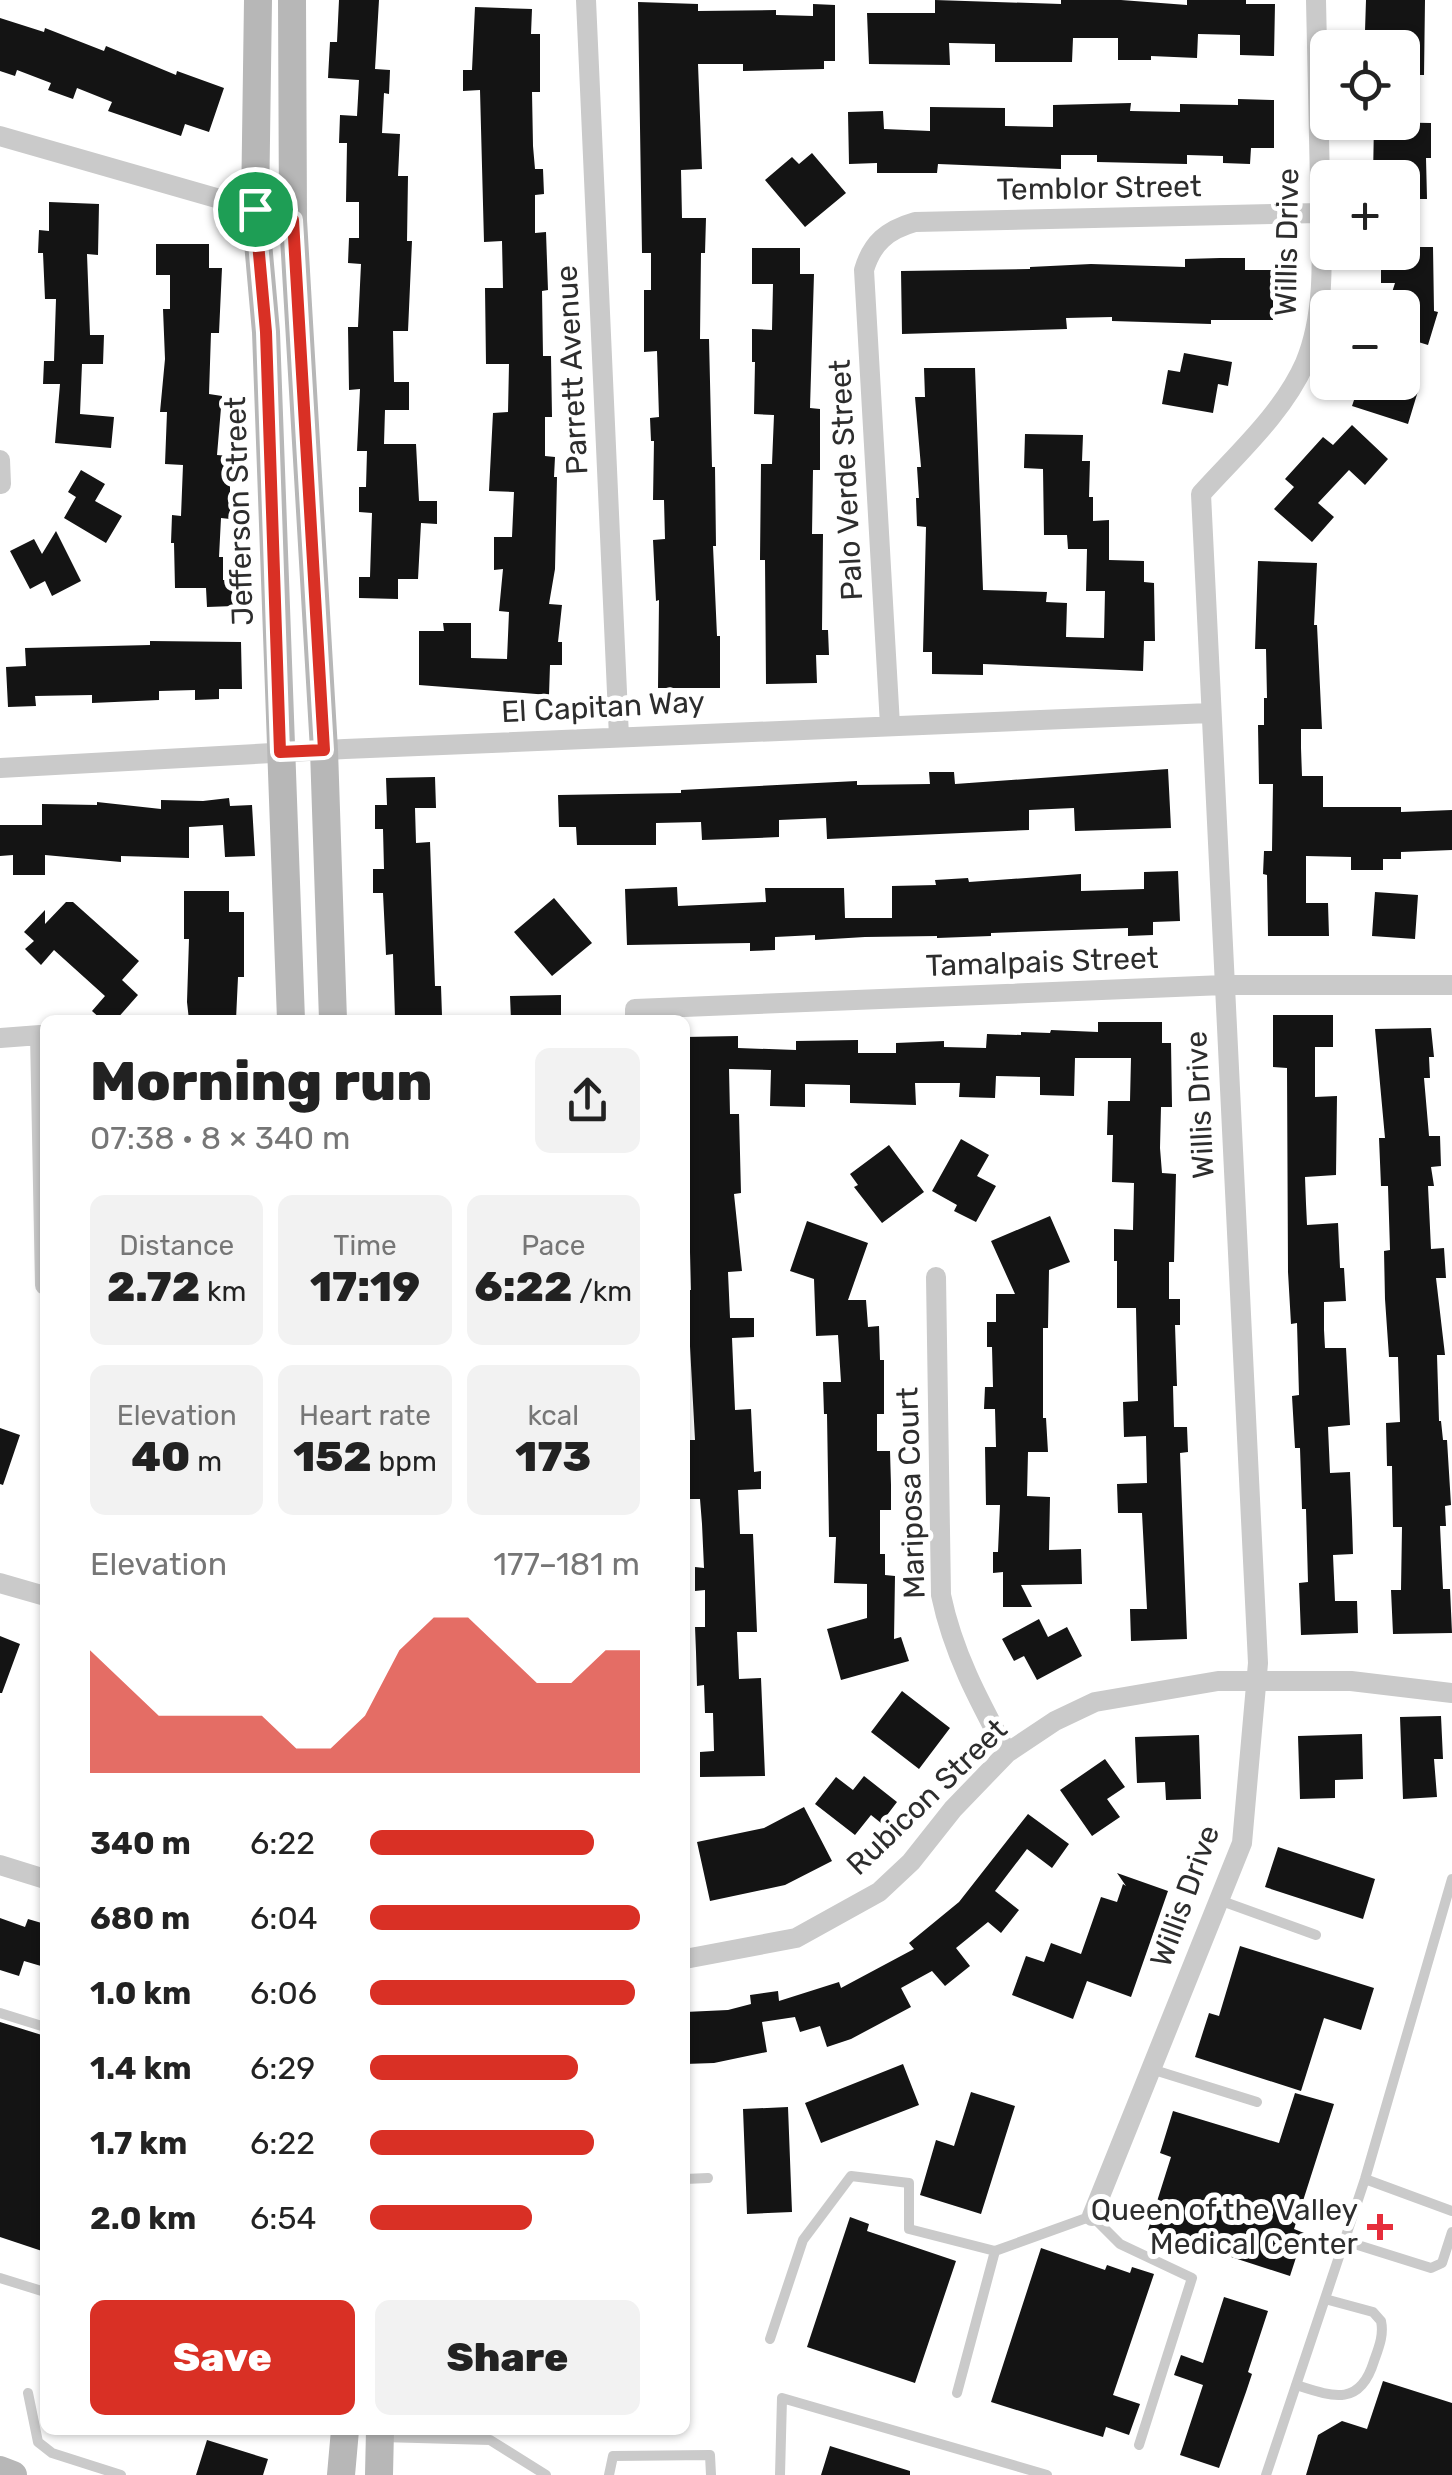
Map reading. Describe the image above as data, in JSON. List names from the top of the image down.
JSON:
{
  "streets": {
    "main road": ["Jefferson Street"],
    "street": [
      "Temblor Street",
      "Willis Drive",
      "Parrett Avenue",
      "Palo Verde Street",
      "El Capitan Way",
      "Tamalpais Street",
      "Mariposa Court",
      "Rubicon Street"
    ]
  },
  "crossings": [
    ["Temblor Street", "Palo Verde Street"],
    ["Willis Drive", "El Capitan Way"],
    ["Willis Drive", "Tamalpais Street"],
    ["Willis Drive", "Rubicon Street"],
    ["Parrett Avenue", "El Capitan Way"],
    ["Palo Verde Street", "El Capitan Way"],
    ["Jefferson Street", "El Capitan Way"],
    ["Mariposa Court", "Rubicon Street"]
  ],
  "places": {
    "health": ["Queen of the Valley Medical Center"]
  },
  "page": {
    "map_buttons": ["+", "−"],
    "heading": ["Morning run", "07:38 · 8 × 340 m"],
    "stats": [
      ["Distance", "2.72 km"],
      ["Time", "17:19"],
      ["Pace", "6:22 /km"],
      ["Elevation", "40 m"],
      ["Heart rate", "152 bpm"],
      ["kcal", "173"]
    ],
    "chart": ["Elevation", "177–181 m"],
    "list": [
      {
        "name": "340 m",
        "note": "6:22"
      },
      {
        "name": "680 m",
        "note": "6:04"
      },
      {
        "name": "1.0 km",
        "note": "6:06"
      },
      {
        "name": "1.4 km",
        "note": "6:29"
      },
      {
        "name": "1.7 km",
        "note": "6:22"
      },
      {
        "name": "2.0 km",
        "note": "6:54"
      }
    ],
    "buttons": ["Save", "Share"]
  }
}
